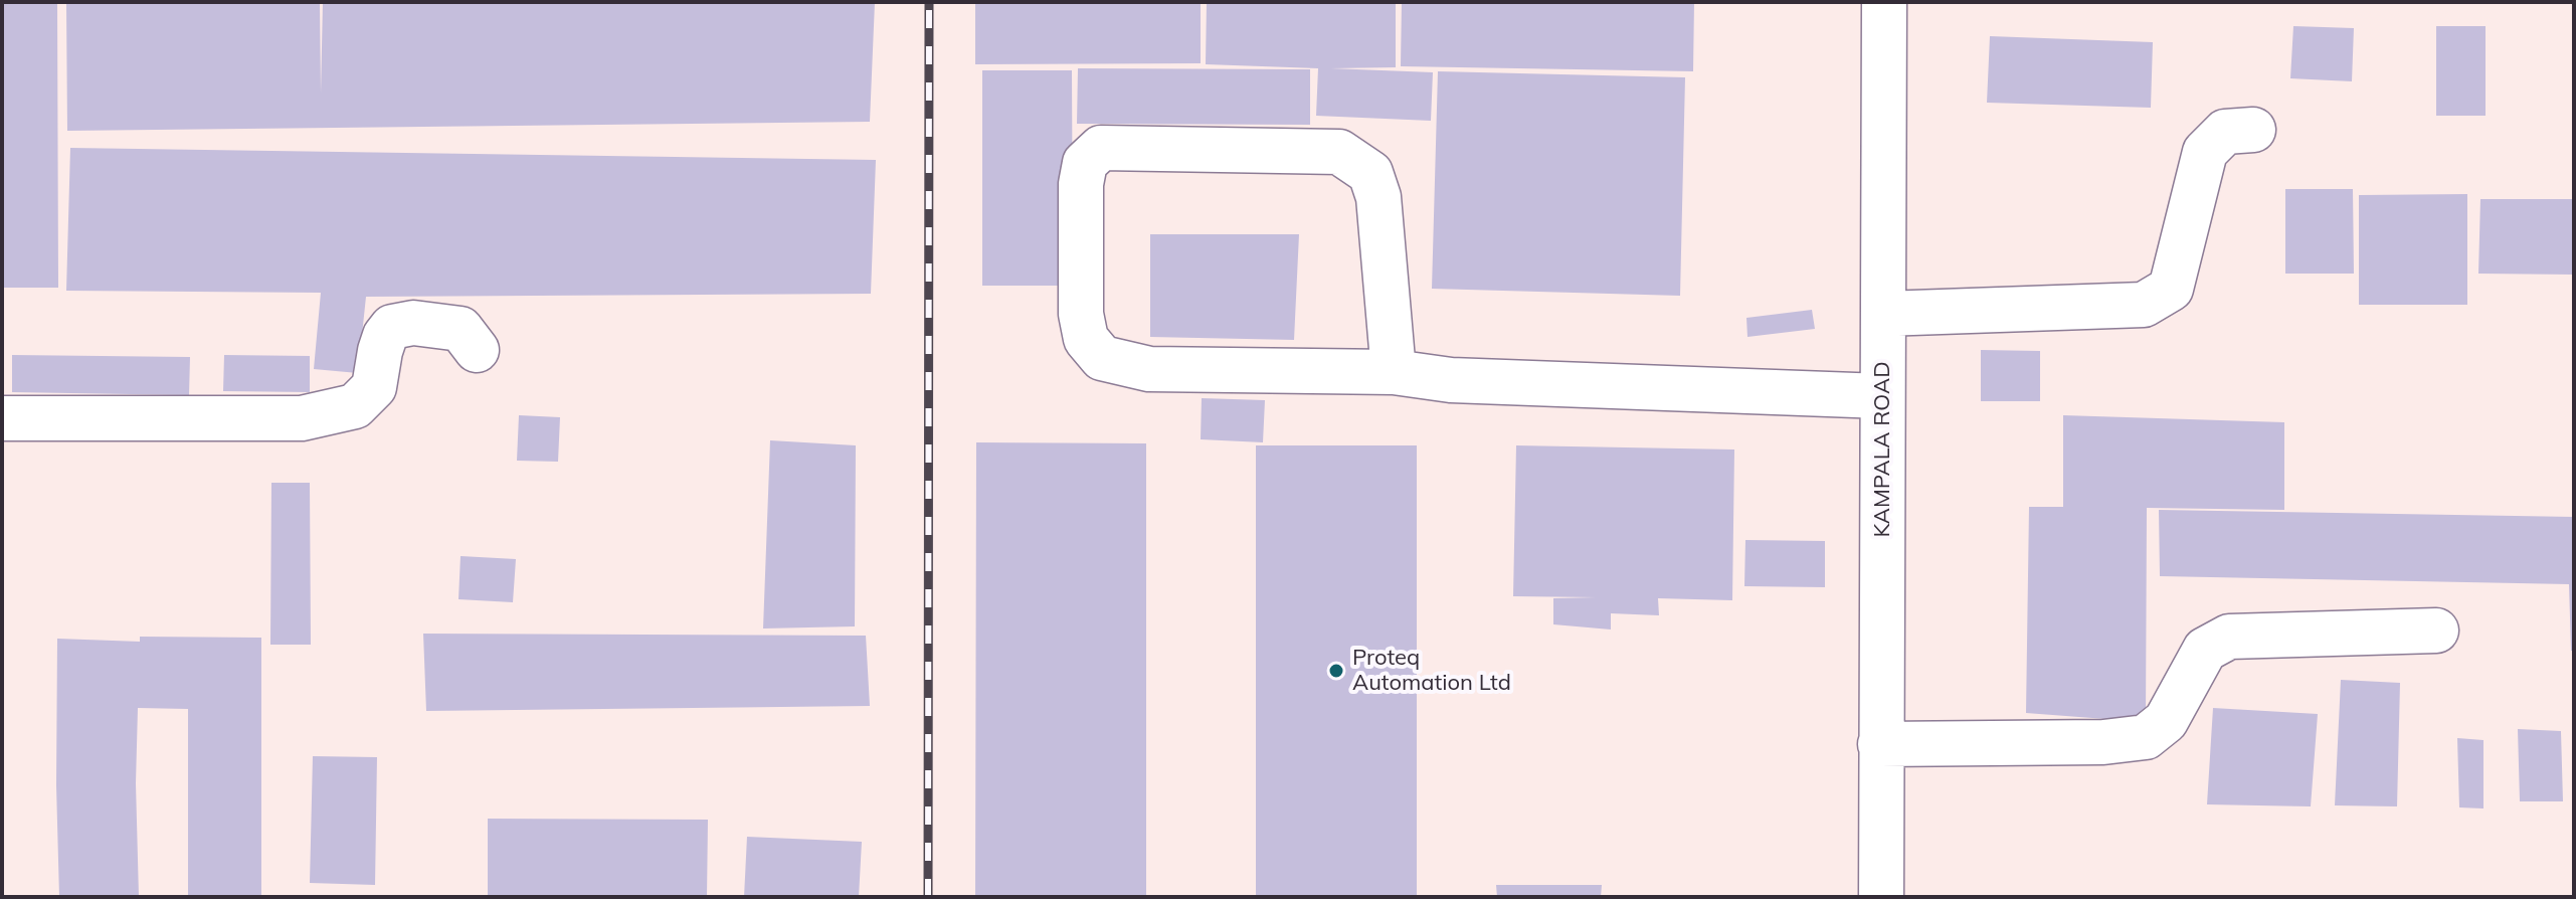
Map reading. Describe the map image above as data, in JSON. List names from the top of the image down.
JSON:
{
  "streets": {
    "street": ["KAMPALA ROAD"]
  },
  "places": ["Proteq Automation Ltd"]
}
